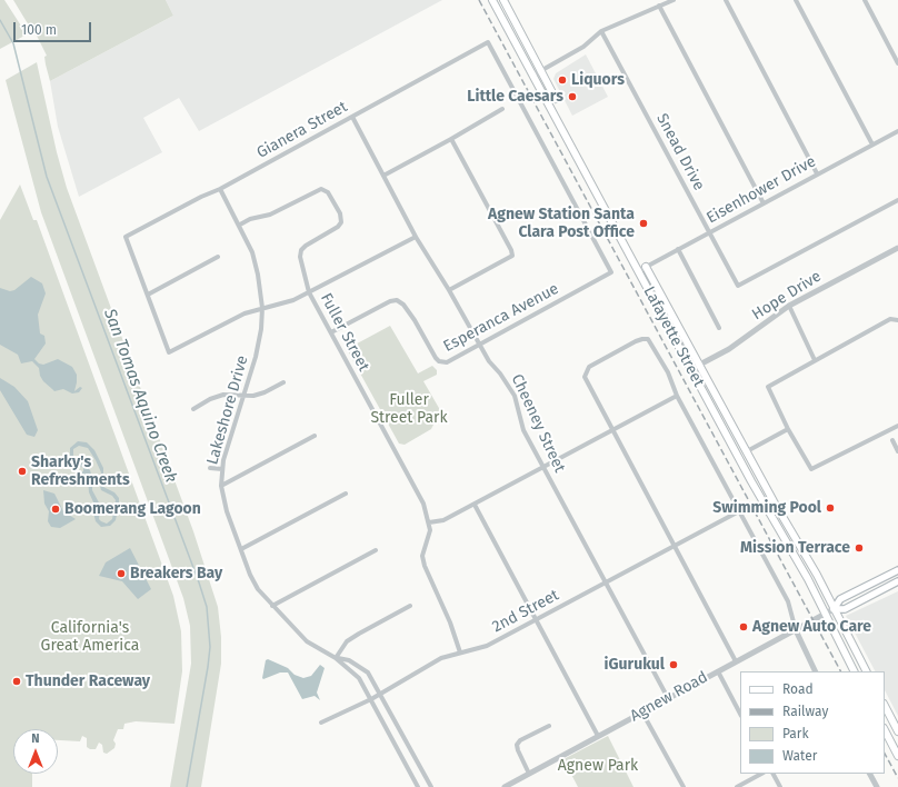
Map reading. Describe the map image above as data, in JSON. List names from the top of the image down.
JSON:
{
  "streets": {
    "main road": ["Lafayette Street", "Agnew Road"],
    "street": [
      "Gianera Street",
      "Snead Drive",
      "Eisenhower Drive",
      "Hope Drive",
      "Esperanca Avenue",
      "Fuller Street",
      "Lakeshore Drive",
      "Cheeney Street",
      "2nd Street"
    ]
  },
  "crossings": [
    ["Gianera Street", "Esperanca Avenue"],
    ["Gianera Street", "Lakeshore Drive"],
    ["Gianera Street", "Cheeney Street"],
    ["Snead Drive", "Eisenhower Drive"],
    ["Eisenhower Drive", "Lafayette Street"],
    ["Hope Drive", "Lafayette Street"],
    ["Esperanca Avenue", "Fuller Street"],
    ["Esperanca Avenue", "Cheeney Street"],
    ["Fuller Street", "Lakeshore Drive"],
    ["Fuller Street", "2nd Street"],
    ["Lafayette Street", "Agnew Road"],
    ["Lakeshore Drive", "2nd Street"],
    ["Cheeney Street", "2nd Street"],
    ["Cheeney Street", "Agnew Road"]
  ],
  "water": ["San Tomas Aquino Creek"],
  "parks": ["Fuller Street Park", "California's Great America", "Agnew Park"],
  "places": [
    "Liquors",
    "Little Caesars",
    "Agnew Station Santa Clara Post Office",
    "Sharky's Refreshments",
    "Swimming Pool",
    "Boomerang Lagoon",
    "Mission Terrace",
    "Breakers Bay",
    "Agnew Auto Care",
    "iGurukul",
    "Thunder Raceway"
  ],
  "legend": [
    "Road",
    "Railway",
    "Park",
    "Water"
  ],
  "scale_bar": "100 m",
  "north": "top"
}
